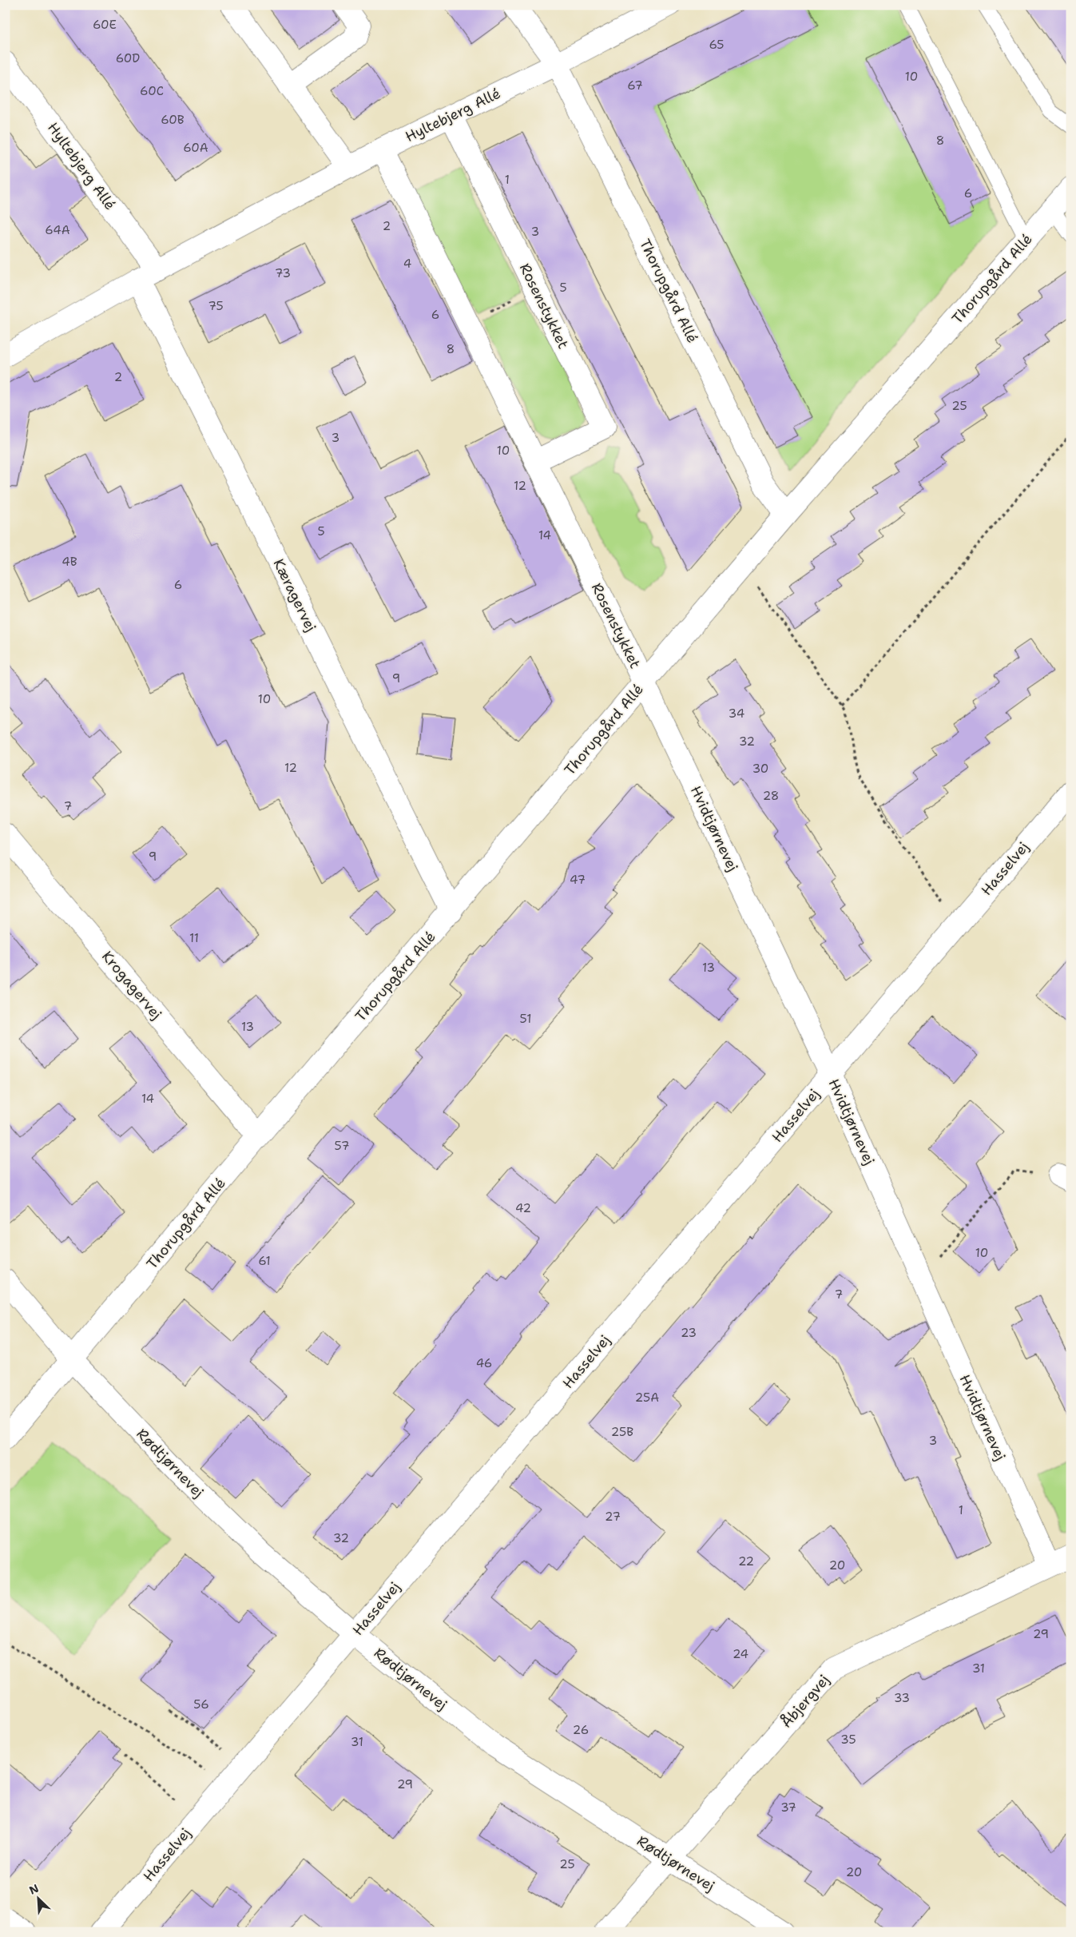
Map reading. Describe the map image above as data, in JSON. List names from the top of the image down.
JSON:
{
  "streets": {
    "street": [
      "Hyltebjerg Allé",
      "Thorupgård Allé",
      "Rosenstykket",
      "Kæragervej",
      "Hvidtjørnevej",
      "Hasselvej",
      "Krogagervej",
      "Rødtjørnevej",
      "Åbjergvej"
    ]
  },
  "crossings": [
    ["Hyltebjerg Allé", "Thorupgård Allé"],
    ["Hyltebjerg Allé", "Rosenstykket"],
    ["Hyltebjerg Allé", "Kæragervej"],
    ["Thorupgård Allé", "Rosenstykket"],
    ["Thorupgård Allé", "Kæragervej"],
    ["Thorupgård Allé", "Hvidtjørnevej"],
    ["Thorupgård Allé", "Krogagervej"],
    ["Thorupgård Allé", "Rødtjørnevej"],
    ["Rosenstykket", "Hvidtjørnevej"],
    ["Hvidtjørnevej", "Hasselvej"],
    ["Hvidtjørnevej", "Åbjergvej"],
    ["Hasselvej", "Rødtjørnevej"],
    ["Rødtjørnevej", "Åbjergvej"]
  ],
  "house_numbers": [
    "60E",
    "65",
    "60D",
    "10",
    "67",
    "60C",
    "60B",
    "8",
    "60A",
    "1",
    "6",
    "2",
    "64A",
    "3",
    "4",
    "73",
    "5",
    "75",
    "6",
    "8",
    "2",
    "25",
    "3",
    "10",
    "12",
    "5",
    "14",
    "4B",
    "6",
    "9",
    "10",
    "34",
    "32",
    "12",
    "30",
    "28",
    "7",
    "9",
    "47",
    "11",
    "13",
    "51",
    "13",
    "14",
    "57",
    "42",
    "10",
    "61",
    "7",
    "23",
    "46",
    "25A",
    "25B",
    "3",
    "1",
    "27",
    "32",
    "22",
    "20",
    "29",
    "24",
    "31",
    "33",
    "56",
    "26",
    "35",
    "31",
    "29",
    "37",
    "25",
    "20"
  ],
  "north": "top left"
}
